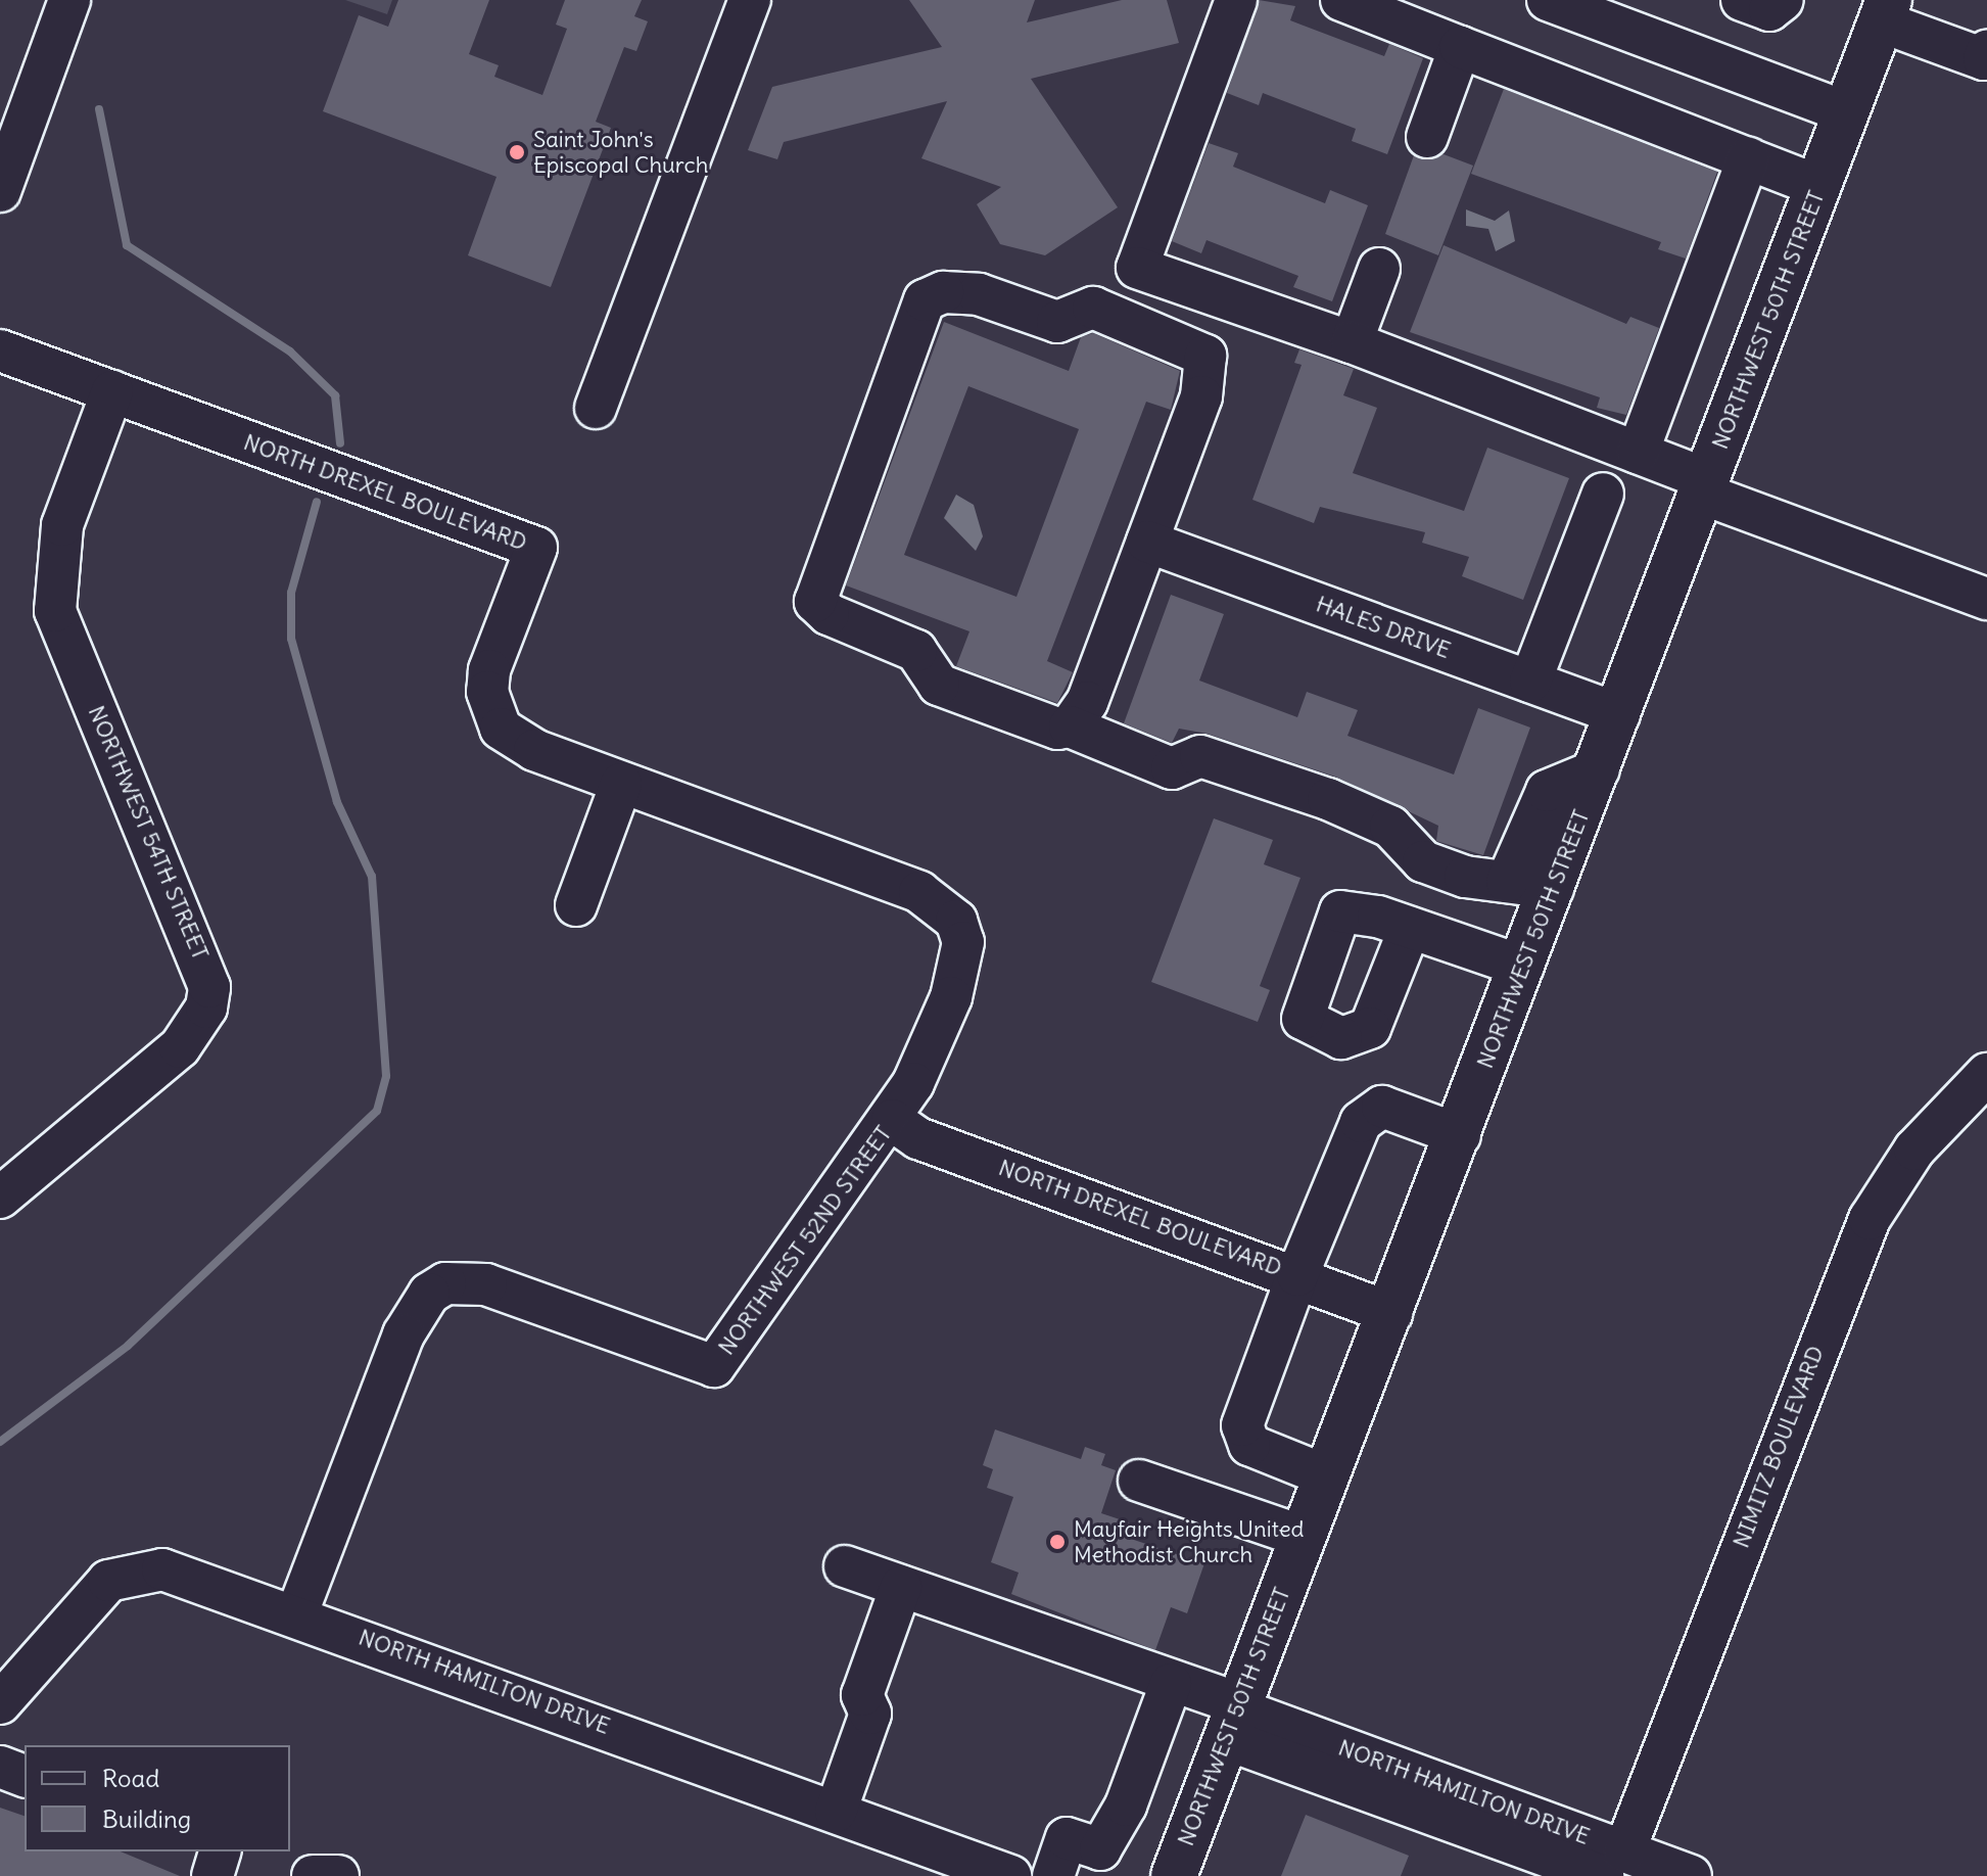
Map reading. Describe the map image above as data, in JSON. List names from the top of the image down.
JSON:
{
  "streets": {
    "main road": ["NORTHWEST 50TH STREET"],
    "street": [
      "NORTH DREXEL BOULEVARD",
      "HALES DRIVE",
      "NORTHWEST 54TH STREET",
      "NORTHWEST 52ND STREET",
      "NIMITZ BOULEVARD",
      "NORTH HAMILTON DRIVE"
    ]
  },
  "crossings": [
    ["NORTHWEST 50TH STREET", "NORTH DREXEL BOULEVARD"],
    ["NORTHWEST 50TH STREET", "HALES DRIVE"],
    ["NORTHWEST 50TH STREET", "NORTH HAMILTON DRIVE"],
    ["NORTH DREXEL BOULEVARD", "NORTHWEST 54TH STREET"],
    ["NORTH DREXEL BOULEVARD", "NORTHWEST 52ND STREET"],
    ["NORTHWEST 52ND STREET", "NORTH HAMILTON DRIVE"],
    ["NIMITZ BOULEVARD", "NORTH HAMILTON DRIVE"]
  ],
  "places": ["Saint John's Episcopal Church", "Mayfair Heights United Methodist Church"],
  "legend": ["Road", "Building"]
}
